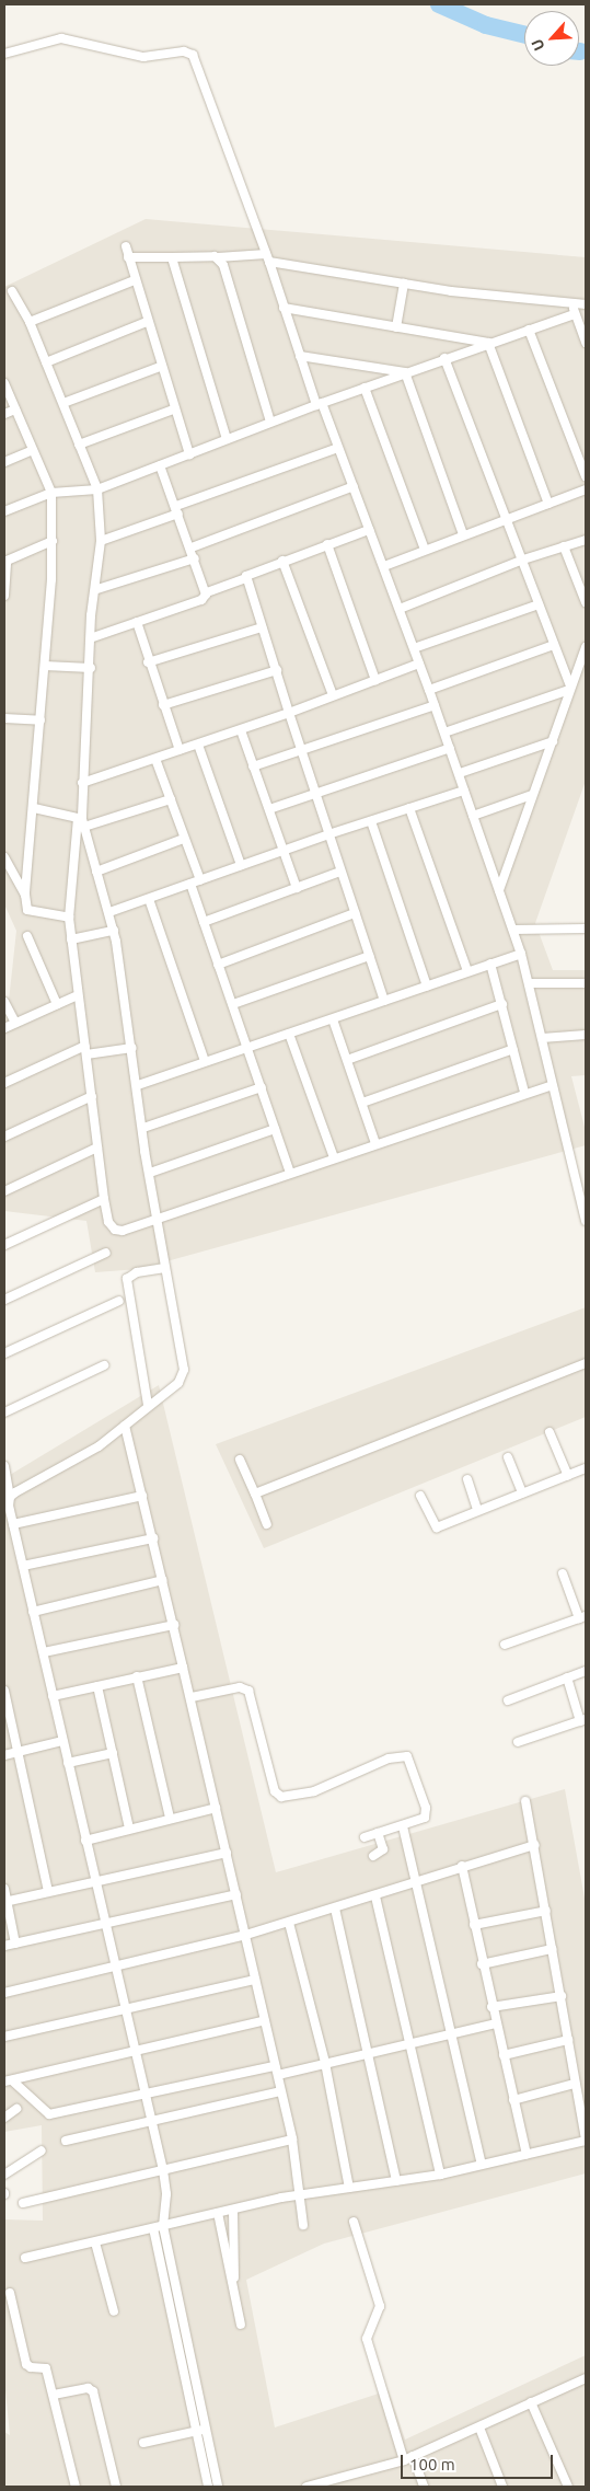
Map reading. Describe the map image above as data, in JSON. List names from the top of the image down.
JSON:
{
  "scale_bar": "100 m",
  "north": "bottom left"
}
